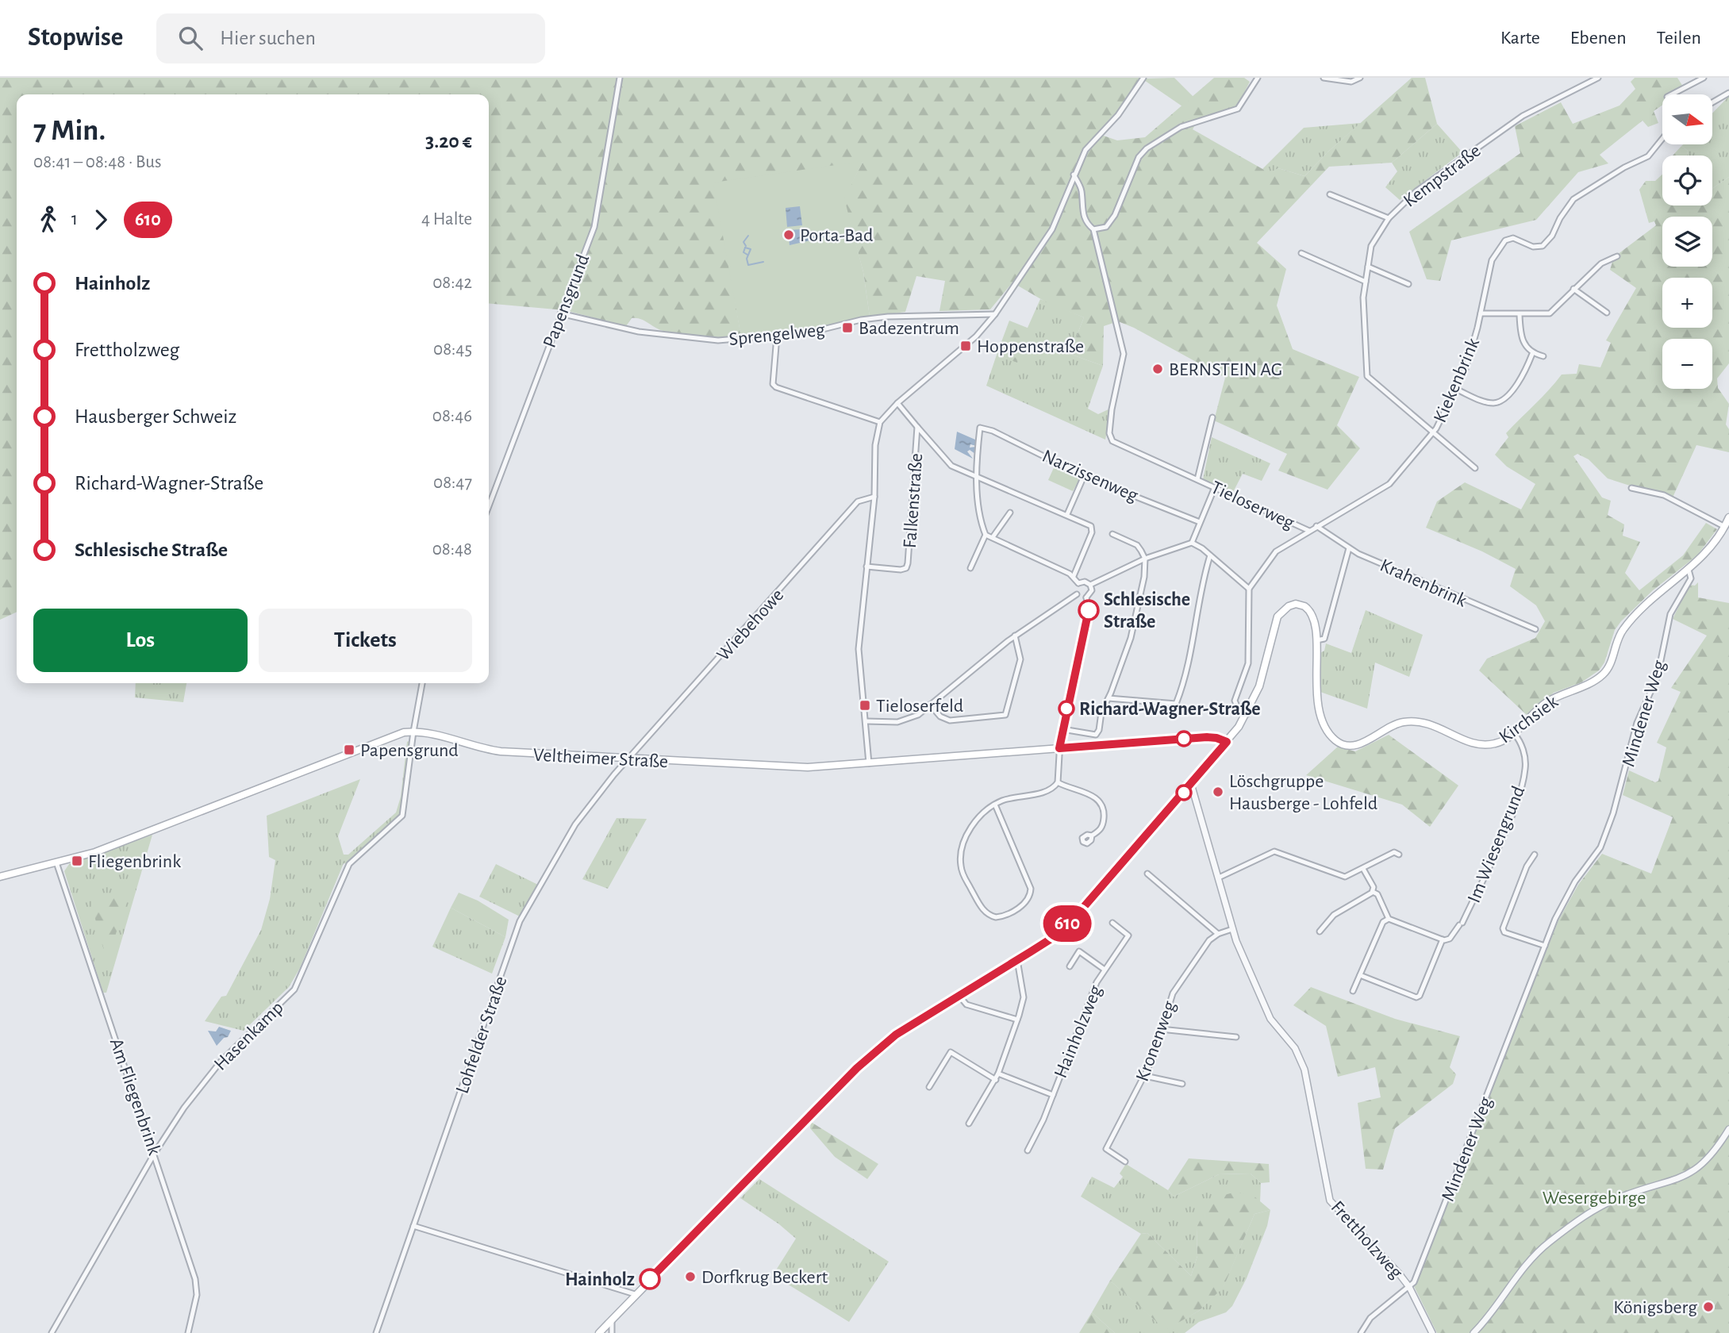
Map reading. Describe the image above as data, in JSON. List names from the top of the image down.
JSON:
{
  "streets": {
    "main road": ["Kirchsiek", "Veltheimer Straße"],
    "street": [
      "Kempstraße",
      "Papensgrund",
      "Sprengelweg",
      "Kiekenbrink",
      "Narzissenweg",
      "Falkenstraße",
      "Tieloserweg",
      "Krahenbrink",
      "Wiebehowe",
      "Mindener Weg",
      "Im Wiesengrund",
      "Hainholzweg",
      "Lohfelder Straße",
      "Hasenkamp",
      "Kronenweg",
      "Am Fliegenbrink",
      "Frettholzweg"
    ]
  },
  "crossings": [
    ["Kempstraße", "Kiekenbrink"],
    ["Papensgrund", "Sprengelweg"],
    ["Kiekenbrink", "Tieloserweg"],
    ["Kiekenbrink", "Krahenbrink"],
    ["Narzissenweg", "Falkenstraße"],
    ["Wiebehowe", "Veltheimer Straße"],
    ["Wiebehowe", "Lohfelder Straße"],
    ["Mindener Weg", "Kirchsiek"],
    ["Mindener Weg", "Frettholzweg"],
    ["Kirchsiek", "Veltheimer Straße"],
    ["Kirchsiek", "Im Wiesengrund"],
    ["Kirchsiek", "Frettholzweg"],
    ["Veltheimer Straße", "Lohfelder Straße"],
    ["Veltheimer Straße", "Hasenkamp"],
    ["Veltheimer Straße", "Am Fliegenbrink"],
    ["Hasenkamp", "Am Fliegenbrink"],
    ["Kronenweg", "Frettholzweg"]
  ],
  "parks": ["Wesergebirge"],
  "places": {
    "other": [
      "Porta-Bad",
      "BERNSTEIN AG",
      "Schlesische Straße",
      "Richard-Wagner-Straße",
      "Löschgruppe Hausberge - Lohfeld",
      "Dorfkrug Beckert",
      "Hainholz",
      "Königsberg"
    ],
    "transit": [
      "Badezentrum",
      "Hoppenstraße",
      "Tieloserfeld",
      "Papensgrund",
      "Fliegenbrink"
    ]
  },
  "lines": ["bus line 610"],
  "north": "right",
  "page": {
    "header": "Stopwise",
    "search": "Hier suchen",
    "nav": ["Karte", "Ebenen", "Teilen"],
    "on_map": "610",
    "map_buttons": ["+", "−"],
    "heading": ["7 Min.", "08:41 – 08:48 · Bus", "3.20 €"],
    "legs": ["1", "610", "4 Halte"],
    "list": [
      {
        "name": "Hainholz",
        "value": "08:42"
      },
      {
        "name": "Frettholzweg",
        "value": "08:45"
      },
      {
        "name": "Hausberger Schweiz",
        "value": "08:46"
      },
      {
        "name": "Richard-Wagner-Straße",
        "value": "08:47"
      },
      {
        "name": "Schlesische Straße",
        "value": "08:48"
      }
    ],
    "buttons": ["Los", "Tickets"]
  }
}
